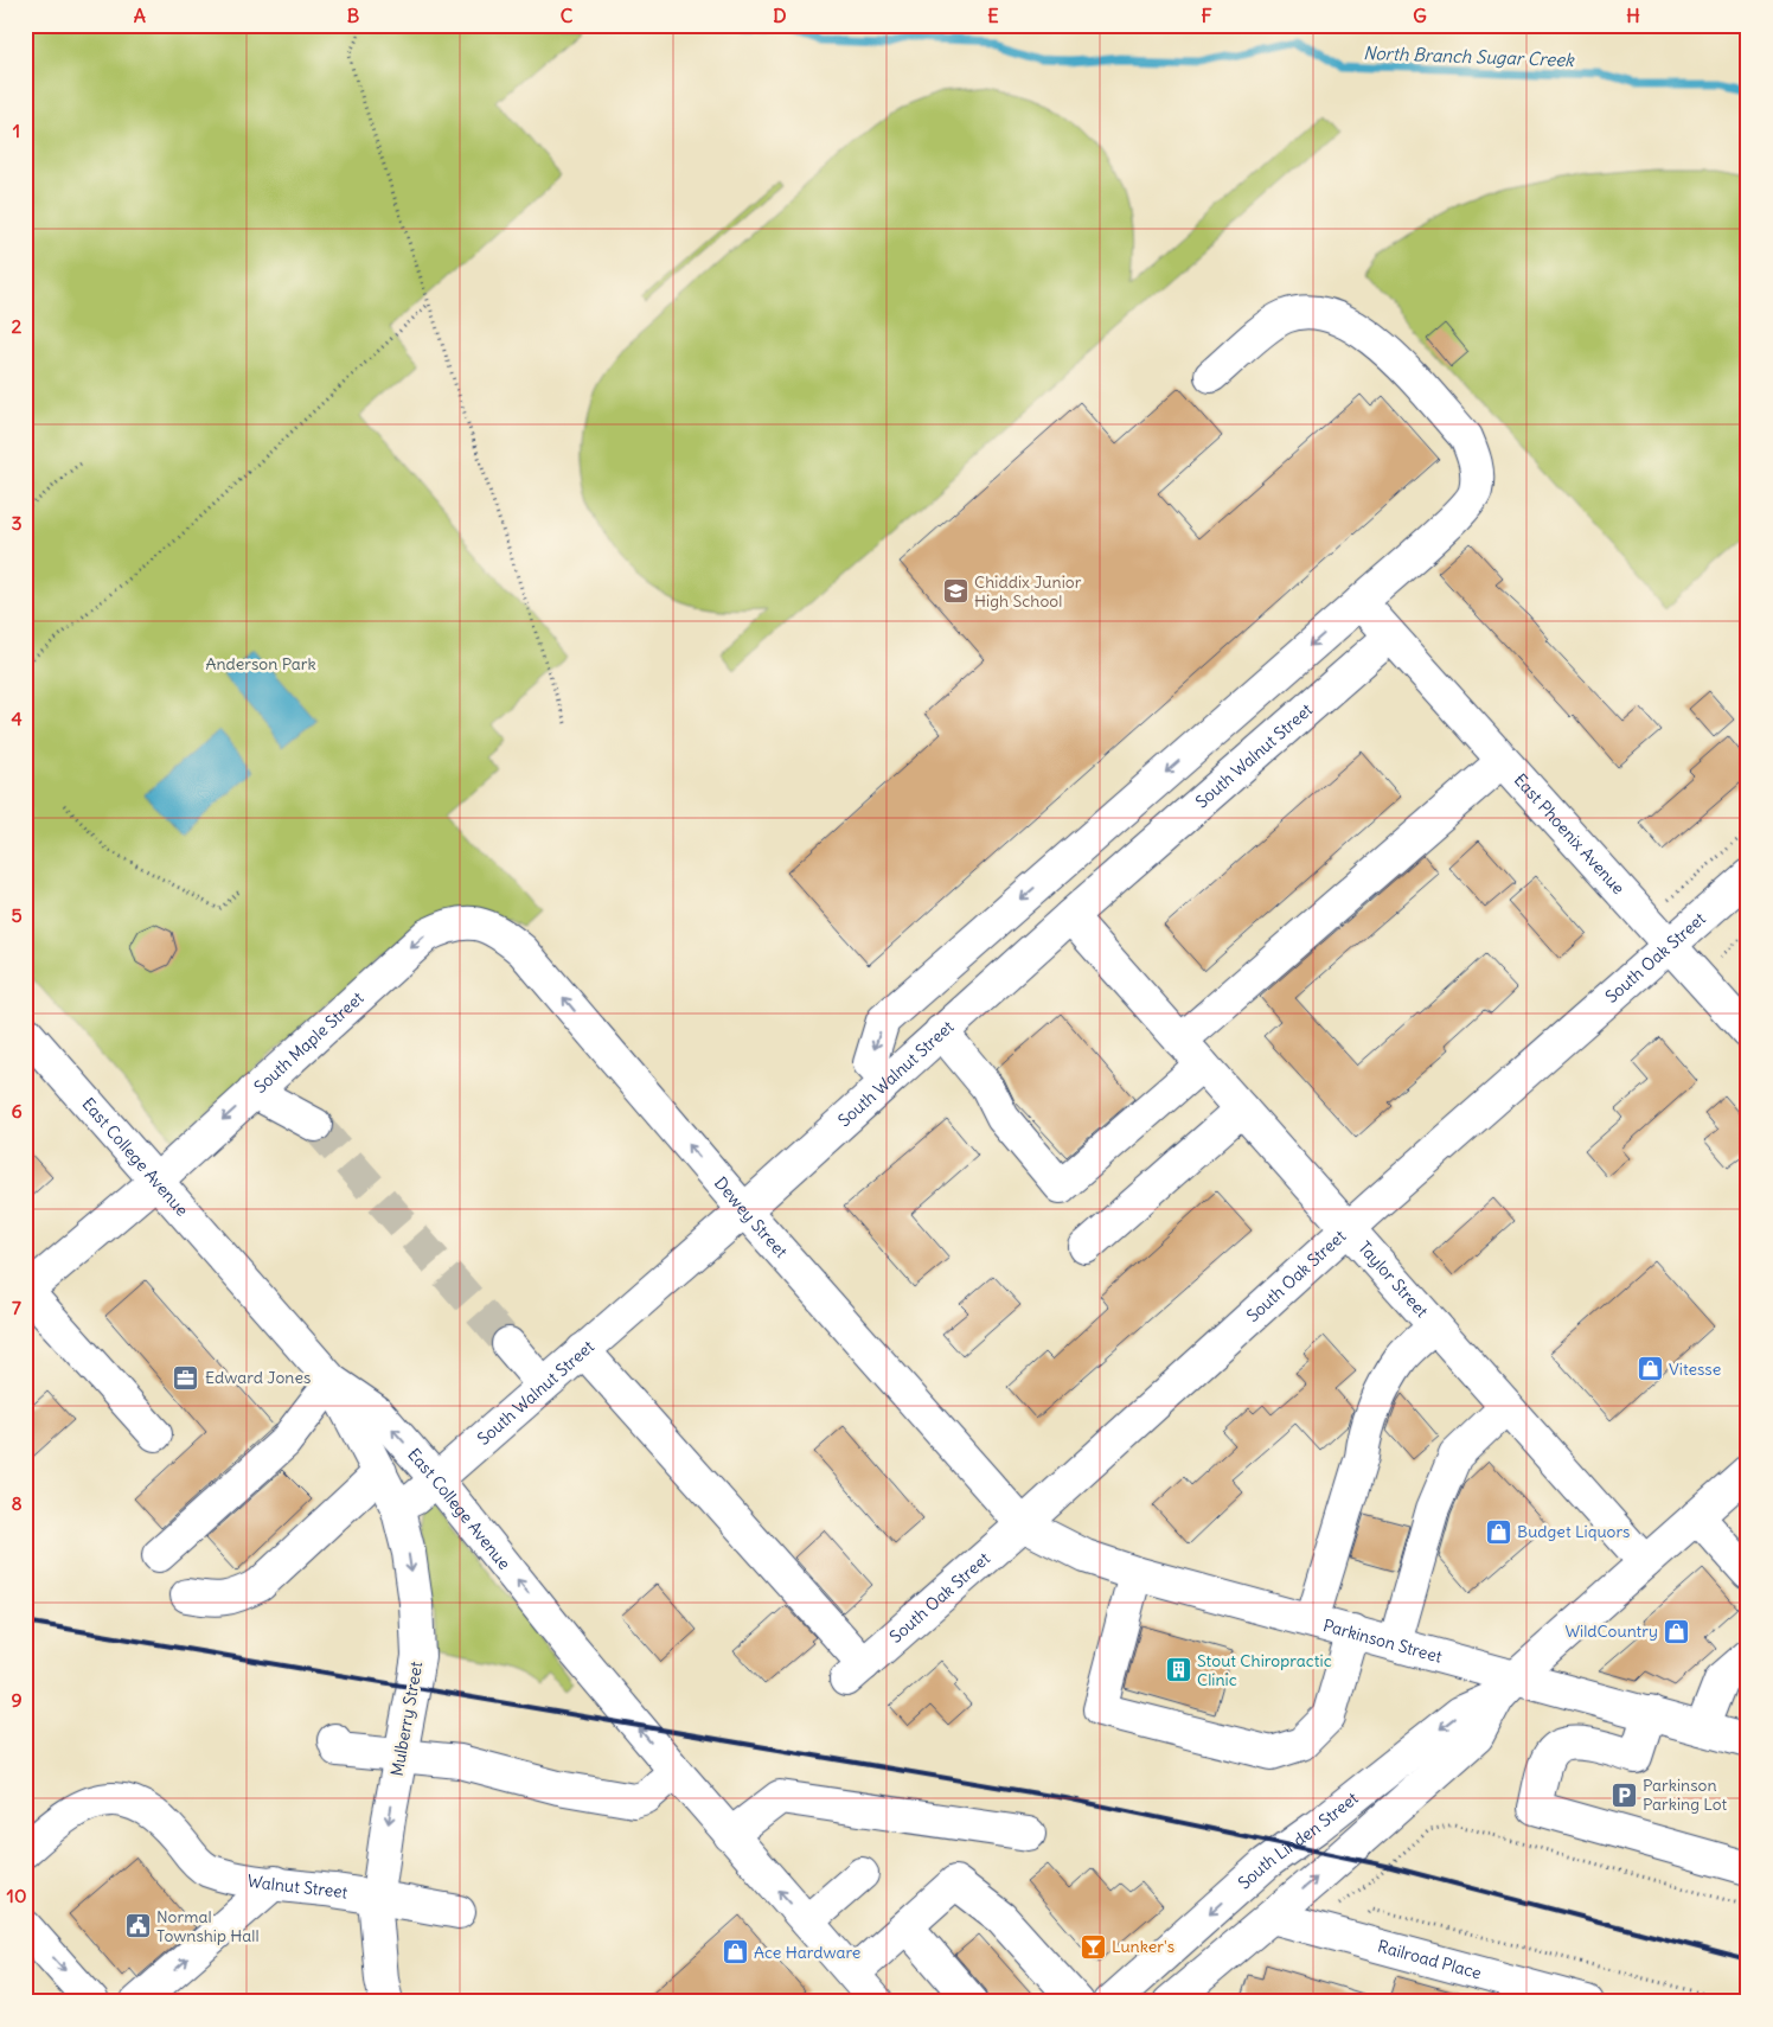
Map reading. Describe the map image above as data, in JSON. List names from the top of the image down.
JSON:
{
  "streets": {
    "street": [
      "South Walnut Street",
      "East Phoenix Avenue",
      "South Oak Street",
      "South Maple Street",
      "East College Avenue",
      "Dewey Street",
      "Taylor Street",
      "Parkinson Street",
      "Mulberry Street",
      "South Linden Street",
      "Walnut Street",
      "Railroad Place"
    ]
  },
  "crossings": [
    ["South Walnut Street", "East Phoenix Avenue"],
    ["South Walnut Street", "South Oak Street"],
    ["South Walnut Street", "East College Avenue"],
    ["South Walnut Street", "Dewey Street"],
    ["South Walnut Street", "Taylor Street"],
    ["South Walnut Street", "Mulberry Street"],
    ["East Phoenix Avenue", "South Oak Street"],
    ["South Oak Street", "Dewey Street"],
    ["South Oak Street", "Taylor Street"],
    ["South Oak Street", "Parkinson Street"],
    ["South Maple Street", "East College Avenue"],
    ["South Maple Street", "Dewey Street"],
    ["East College Avenue", "Mulberry Street"],
    ["Dewey Street", "Parkinson Street"],
    ["Taylor Street", "South Linden Street"],
    ["Parkinson Street", "South Linden Street"],
    ["Mulberry Street", "Walnut Street"],
    ["South Linden Street", "Railroad Place"]
  ],
  "one_way": [
    "South Maple Street",
    "East College Avenue",
    "Dewey Street",
    "Mulberry Street"
  ],
  "water": ["North Branch Sugar Creek"],
  "parks": ["Anderson Park"],
  "places": {
    "school or university": ["Chiddix Junior High School"],
    "shop": [
      "Vitesse",
      "Budget Liquors",
      "WildCountry",
      "Ace Hardware"
    ],
    "office": ["Edward Jones"],
    "building": ["Stout Chiropractic Clinic"],
    "parking": ["Parkinson Parking Lot"],
    "public building": ["Normal Township Hall"],
    "bar": ["Lunker's"]
  },
  "grid": {
    "columns": [
      "A",
      "B",
      "C",
      "D",
      "E",
      "F",
      "G",
      "H"
    ],
    "rows": [
      "1",
      "2",
      "3",
      "4",
      "5",
      "6",
      "7",
      "8",
      "9",
      "10"
    ]
  }
}
